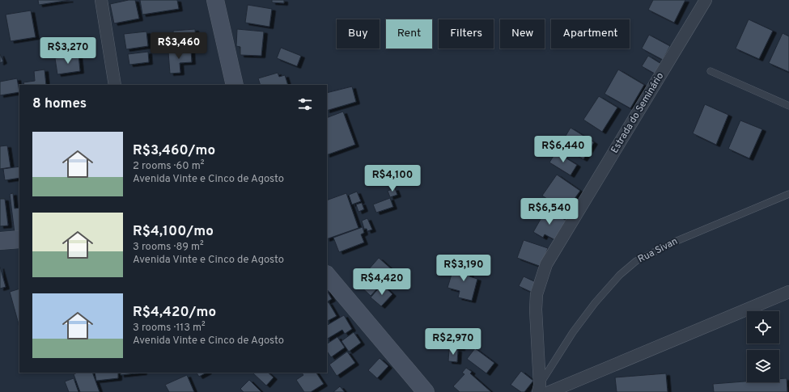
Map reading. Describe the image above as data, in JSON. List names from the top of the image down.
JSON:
{
  "streets": {
    "street": ["Estrada do Seminário"],
    "lane": ["Rua Sivan"]
  },
  "crossings": [
    ["Estrada do Seminário", "Rua Sivan"]
  ],
  "page": {
    "chip": [
      "Buy",
      "Rent",
      "Filters",
      "New",
      "Apartment"
    ],
    "price": [
      "R$3,460",
      "R$3,270",
      "R$6,440",
      "R$4,100",
      "R$6,540",
      "R$3,190",
      "R$4,420",
      "R$2,970"
    ],
    "heading": "8 homes",
    "list": [
      {
        "name": "R$3,460/mo",
        "note": "2 rooms · 60 m² · Avenida Vinte e Cinco de Agosto"
      },
      {
        "name": "R$4,100/mo",
        "note": "3 rooms · 89 m² · Avenida Vinte e Cinco de Agosto"
      },
      {
        "name": "R$4,420/mo",
        "note": "3 rooms · 113 m² · Avenida Vinte e Cinco de Agosto"
      }
    ]
  }
}
